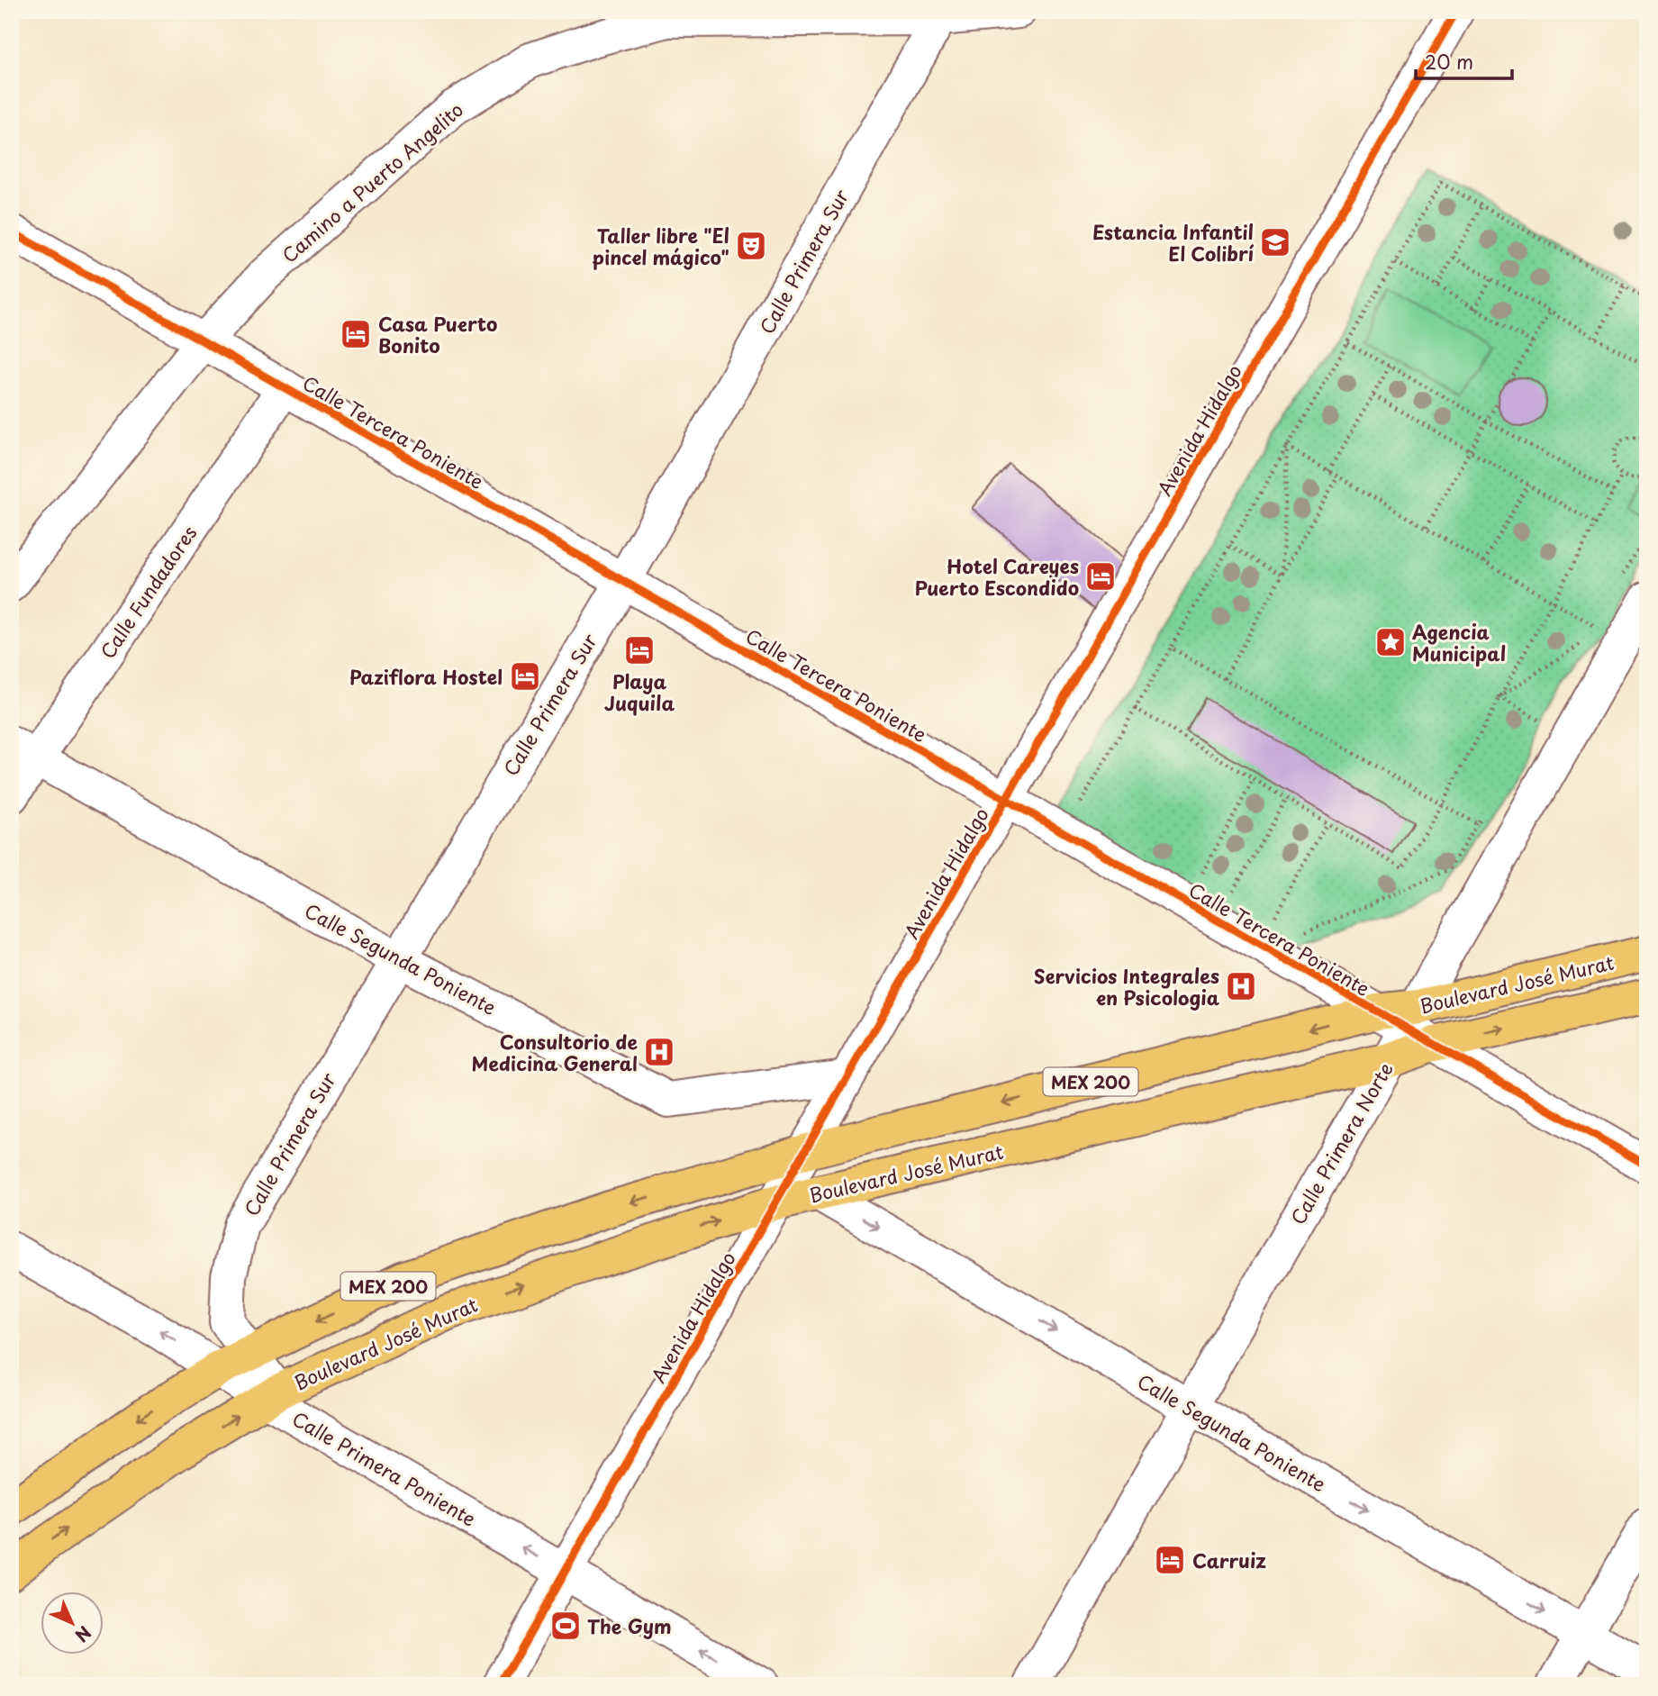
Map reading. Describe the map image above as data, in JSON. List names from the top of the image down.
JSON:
{
  "streets": {
    "highway": ["Boulevard José Murat", "MEX 200"],
    "street": [
      "Camino a Puerto Angelito",
      "Calle Primera Sur",
      "Avenida Hidalgo",
      "Calle Tercera Poniente",
      "Calle Fundadores",
      "Calle Segunda Poniente",
      "Calle Primera Norte",
      "Calle Primera Poniente"
    ]
  },
  "crossings": [
    ["Camino a Puerto Angelito", "Calle Primera Sur"],
    ["Camino a Puerto Angelito", "Calle Tercera Poniente"],
    ["Calle Primera Sur", "Calle Tercera Poniente"],
    ["Calle Primera Sur", "Calle Segunda Poniente"],
    ["Calle Primera Sur", "Boulevard José Murat"],
    ["Calle Primera Sur", "Calle Primera Poniente"],
    ["Avenida Hidalgo", "Calle Tercera Poniente"],
    ["Avenida Hidalgo", "Calle Segunda Poniente"],
    ["Avenida Hidalgo", "Boulevard José Murat"],
    ["Avenida Hidalgo", "Calle Primera Poniente"],
    ["Calle Tercera Poniente", "Calle Fundadores"],
    ["Calle Tercera Poniente", "Boulevard José Murat"],
    ["Calle Fundadores", "Calle Segunda Poniente"],
    ["Calle Segunda Poniente", "Boulevard José Murat"],
    ["Calle Segunda Poniente", "Calle Primera Norte"],
    ["Boulevard José Murat", "Calle Primera Norte"],
    ["Boulevard José Murat", "Calle Primera Poniente"]
  ],
  "one_way": ["Calle Segunda Poniente", "Calle Primera Poniente"],
  "places": {
    "school or university": ["Estancia Infantil El Colibrí"],
    "theatre": ["Taller libre \"El pincel mágico\""],
    "hotel": [
      "Casa Puerto Bonito",
      "Hotel Careyes Puerto Escondido",
      "Playa Juquila",
      "Paziflora Hostel",
      "Carruiz"
    ],
    "place": ["Agencia Municipal"],
    "hospital": ["Servicios Integrales en Psicologia", "Consultorio de Medicina General"],
    "sports": ["The Gym"]
  },
  "scale_bar": "20 m",
  "north": "bottom right"
}
